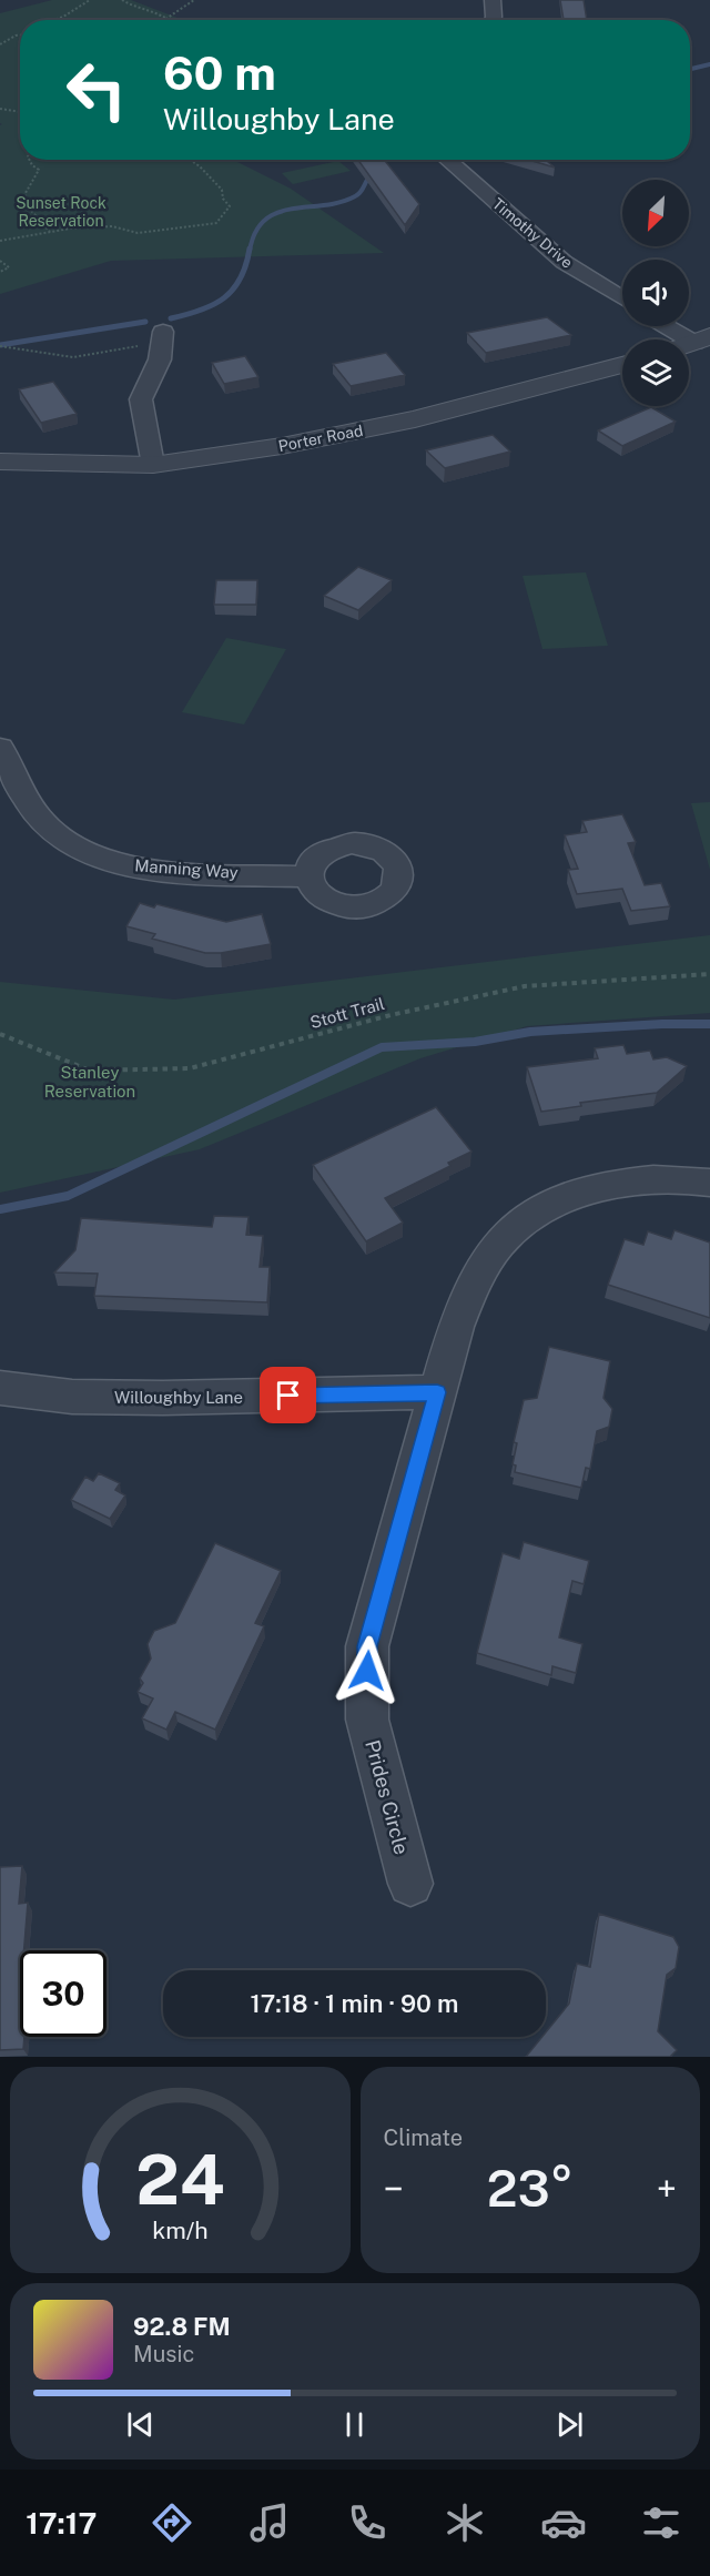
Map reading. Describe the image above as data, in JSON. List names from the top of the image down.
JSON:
{
  "streets": {
    "street": [
      "Timothy Drive",
      "Porter Road",
      "Manning Way",
      "Willoughby Lane",
      "Prides Circle"
    ],
    "path": ["Stott Trail"]
  },
  "crossings": [
    ["Willoughby Lane", "Prides Circle"]
  ],
  "parks": ["Sunset Rock Reservation", "Stanley Reservation"],
  "north": "bottom left",
  "page": {
    "turn": ["60 m", "Willoughby Lane"],
    "limit": "30",
    "trip": "17:18 · 1 min · 90 m",
    "tile": "Climate",
    "heat": ["−", "23°", "+"],
    "song": ["92.8 FM", "Music"],
    "tabs": "17:17",
    "gauge": ["24", "km/h"]
  }
}
